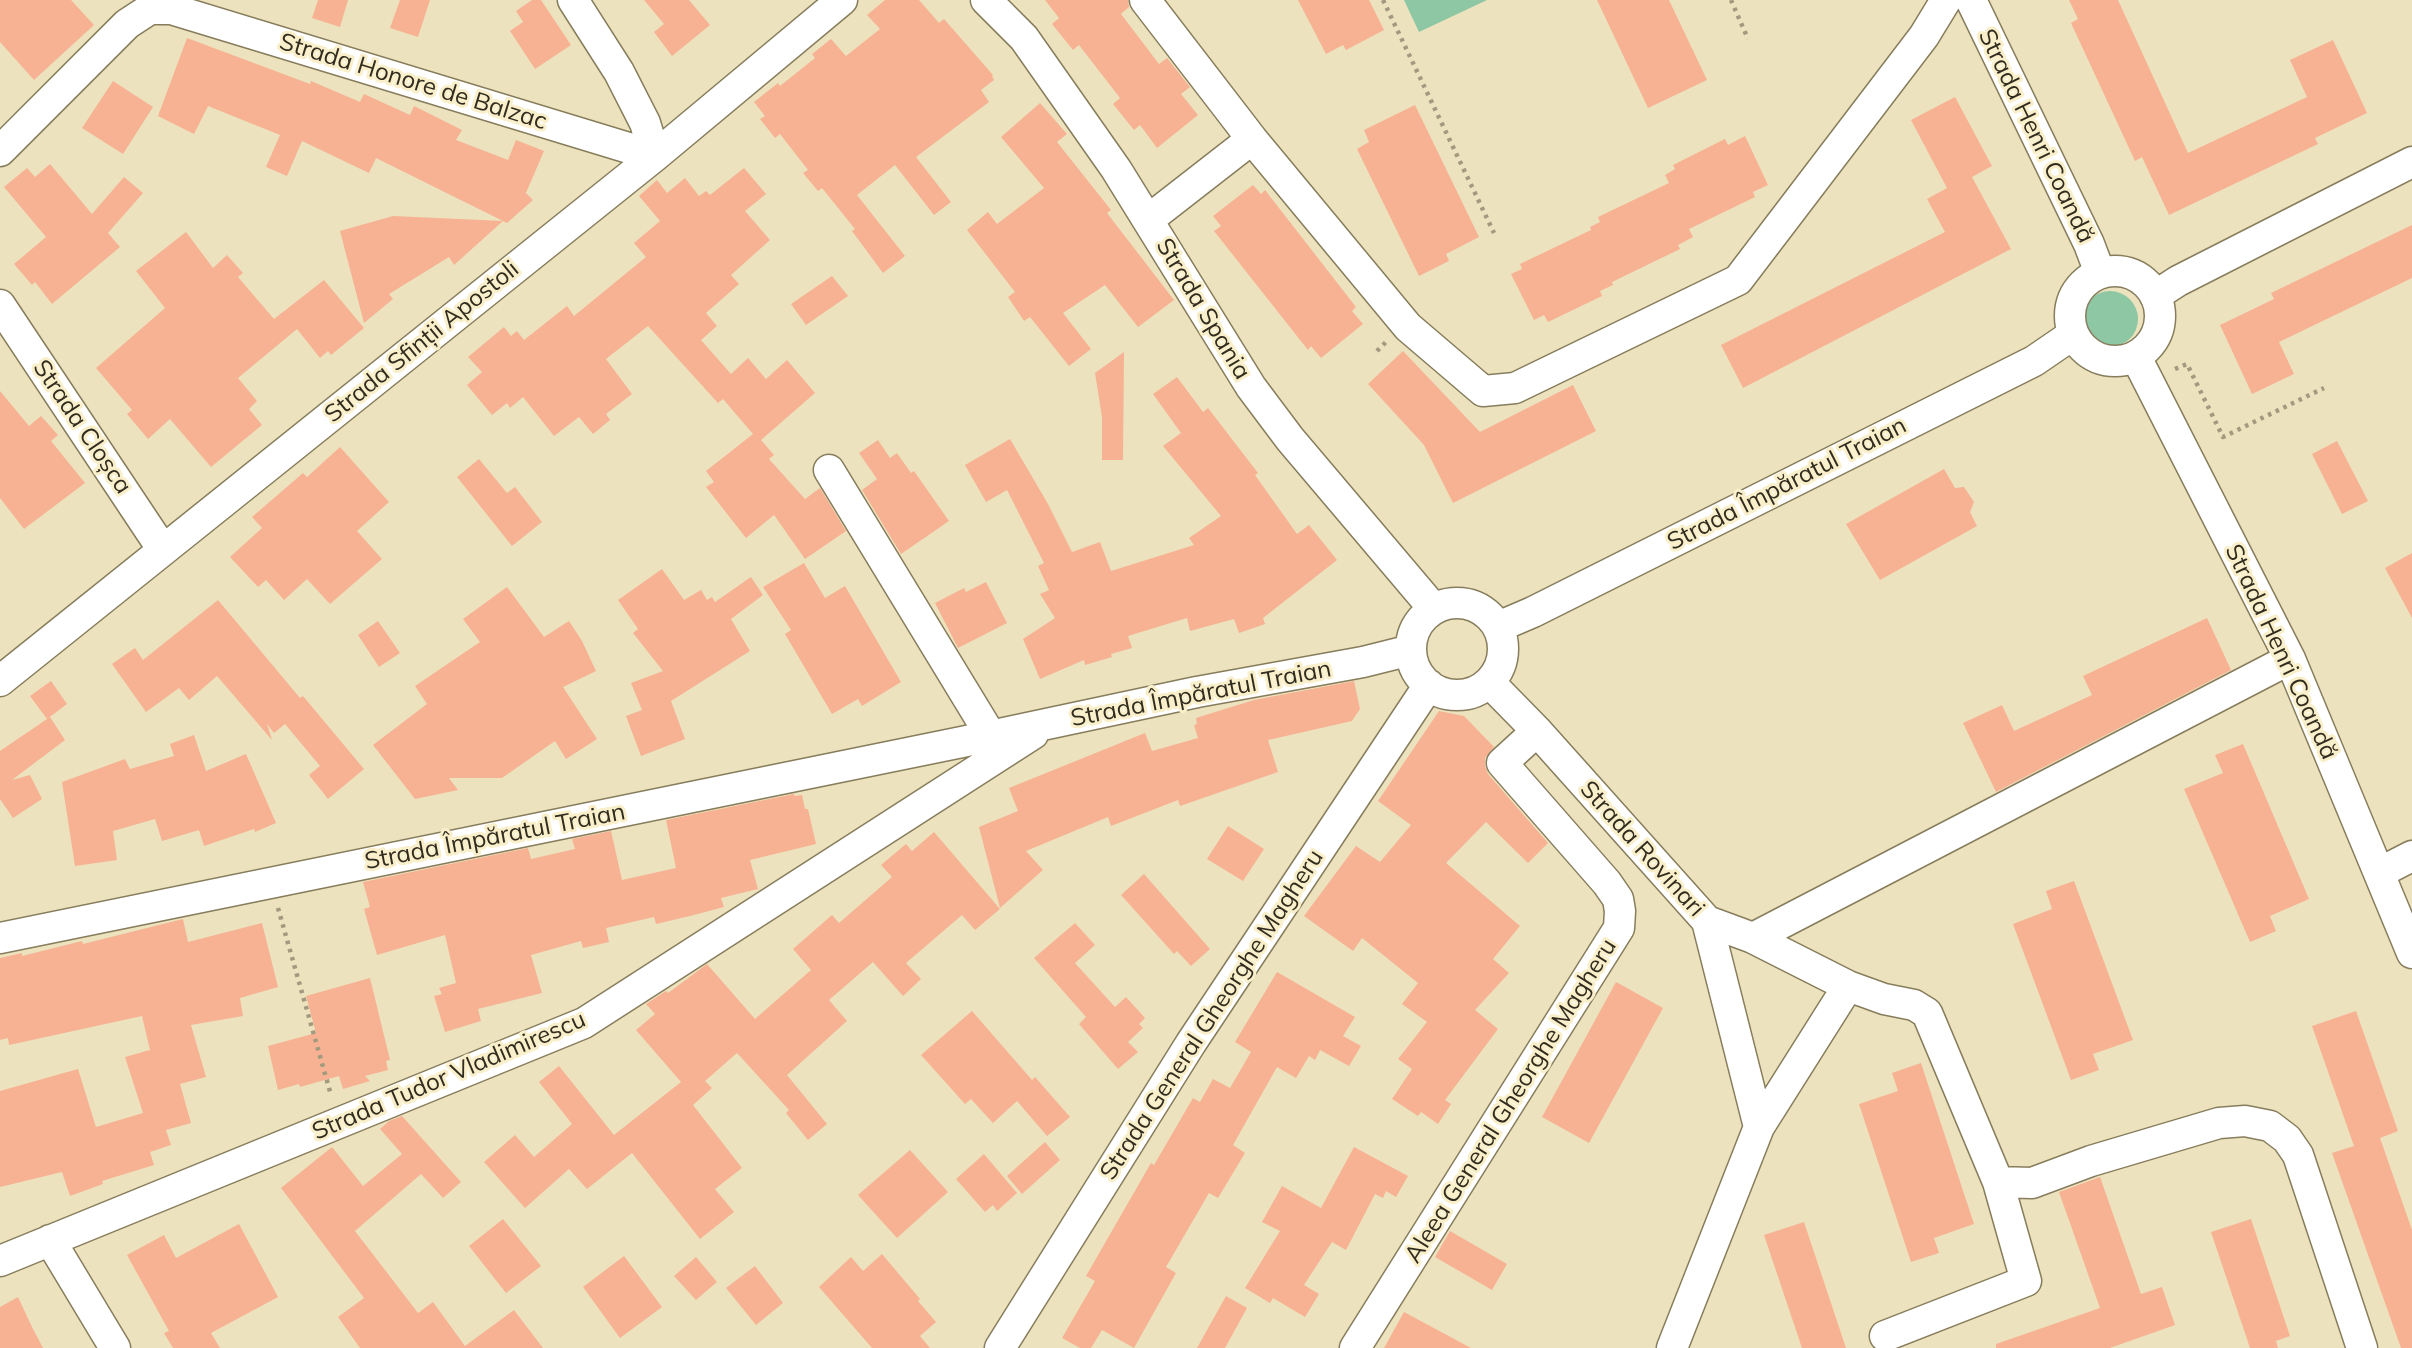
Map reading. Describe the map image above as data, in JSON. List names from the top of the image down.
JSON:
{
  "streets": {
    "street": [
      "Strada Honore de Balzac",
      "Strada Henri Coandă",
      "Strada Spania",
      "Strada Sfinții Apostoli",
      "Strada Cloșca",
      "Strada Împăratul Traian",
      "Strada Rovinari",
      "Strada General Gheorghe Magheru",
      "Strada Tudor Vladimirescu",
      "Aleea General Gheorghe Magheru"
    ]
  },
  "crossings": [
    ["Strada Honore de Balzac", "Strada Sfinții Apostoli"],
    ["Strada Henri Coandă", "Strada Împăratul Traian"],
    ["Strada Spania", "Strada Împăratul Traian"],
    ["Strada Spania", "Strada Rovinari"],
    ["Strada Spania", "Strada General Gheorghe Magheru"],
    ["Strada Sfinții Apostoli", "Strada Cloșca"],
    ["Strada Împăratul Traian", "Strada Rovinari"],
    ["Strada Împăratul Traian", "Strada General Gheorghe Magheru"],
    ["Strada Împăratul Traian", "Strada Tudor Vladimirescu"],
    ["Strada Rovinari", "Strada General Gheorghe Magheru"],
    ["Strada Rovinari", "Aleea General Gheorghe Magheru"]
  ]
}
